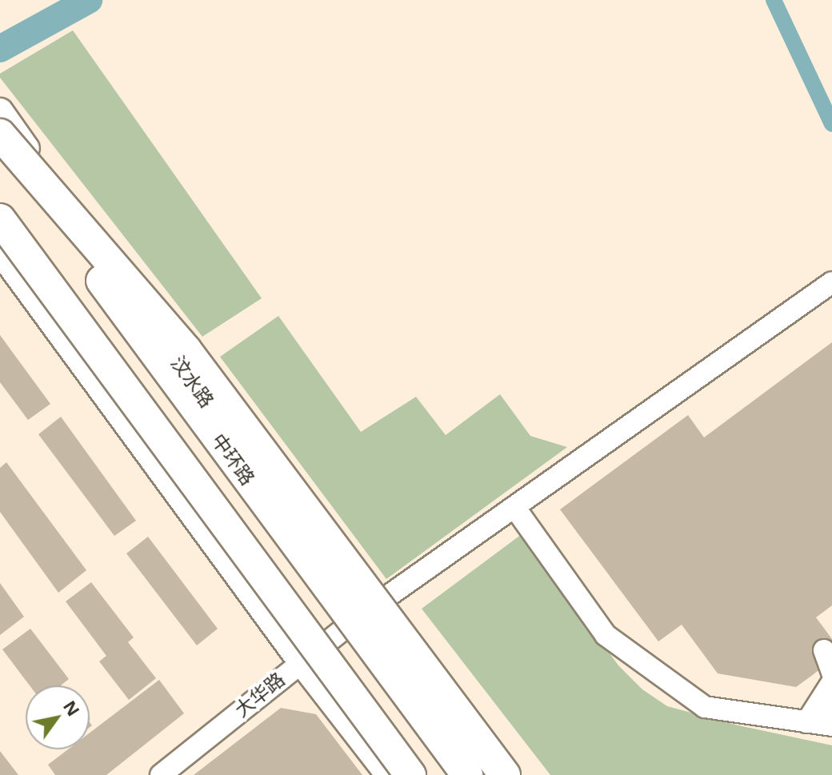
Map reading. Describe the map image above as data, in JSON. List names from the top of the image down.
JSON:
{
  "streets": {
    "highway": ["中环路"],
    "main road": ["汶水路"],
    "street": ["大华路"]
  },
  "crossings": [
    ["汶水路", "中环路"],
    ["汶水路", "大华路"]
  ],
  "north": "top right"
}
